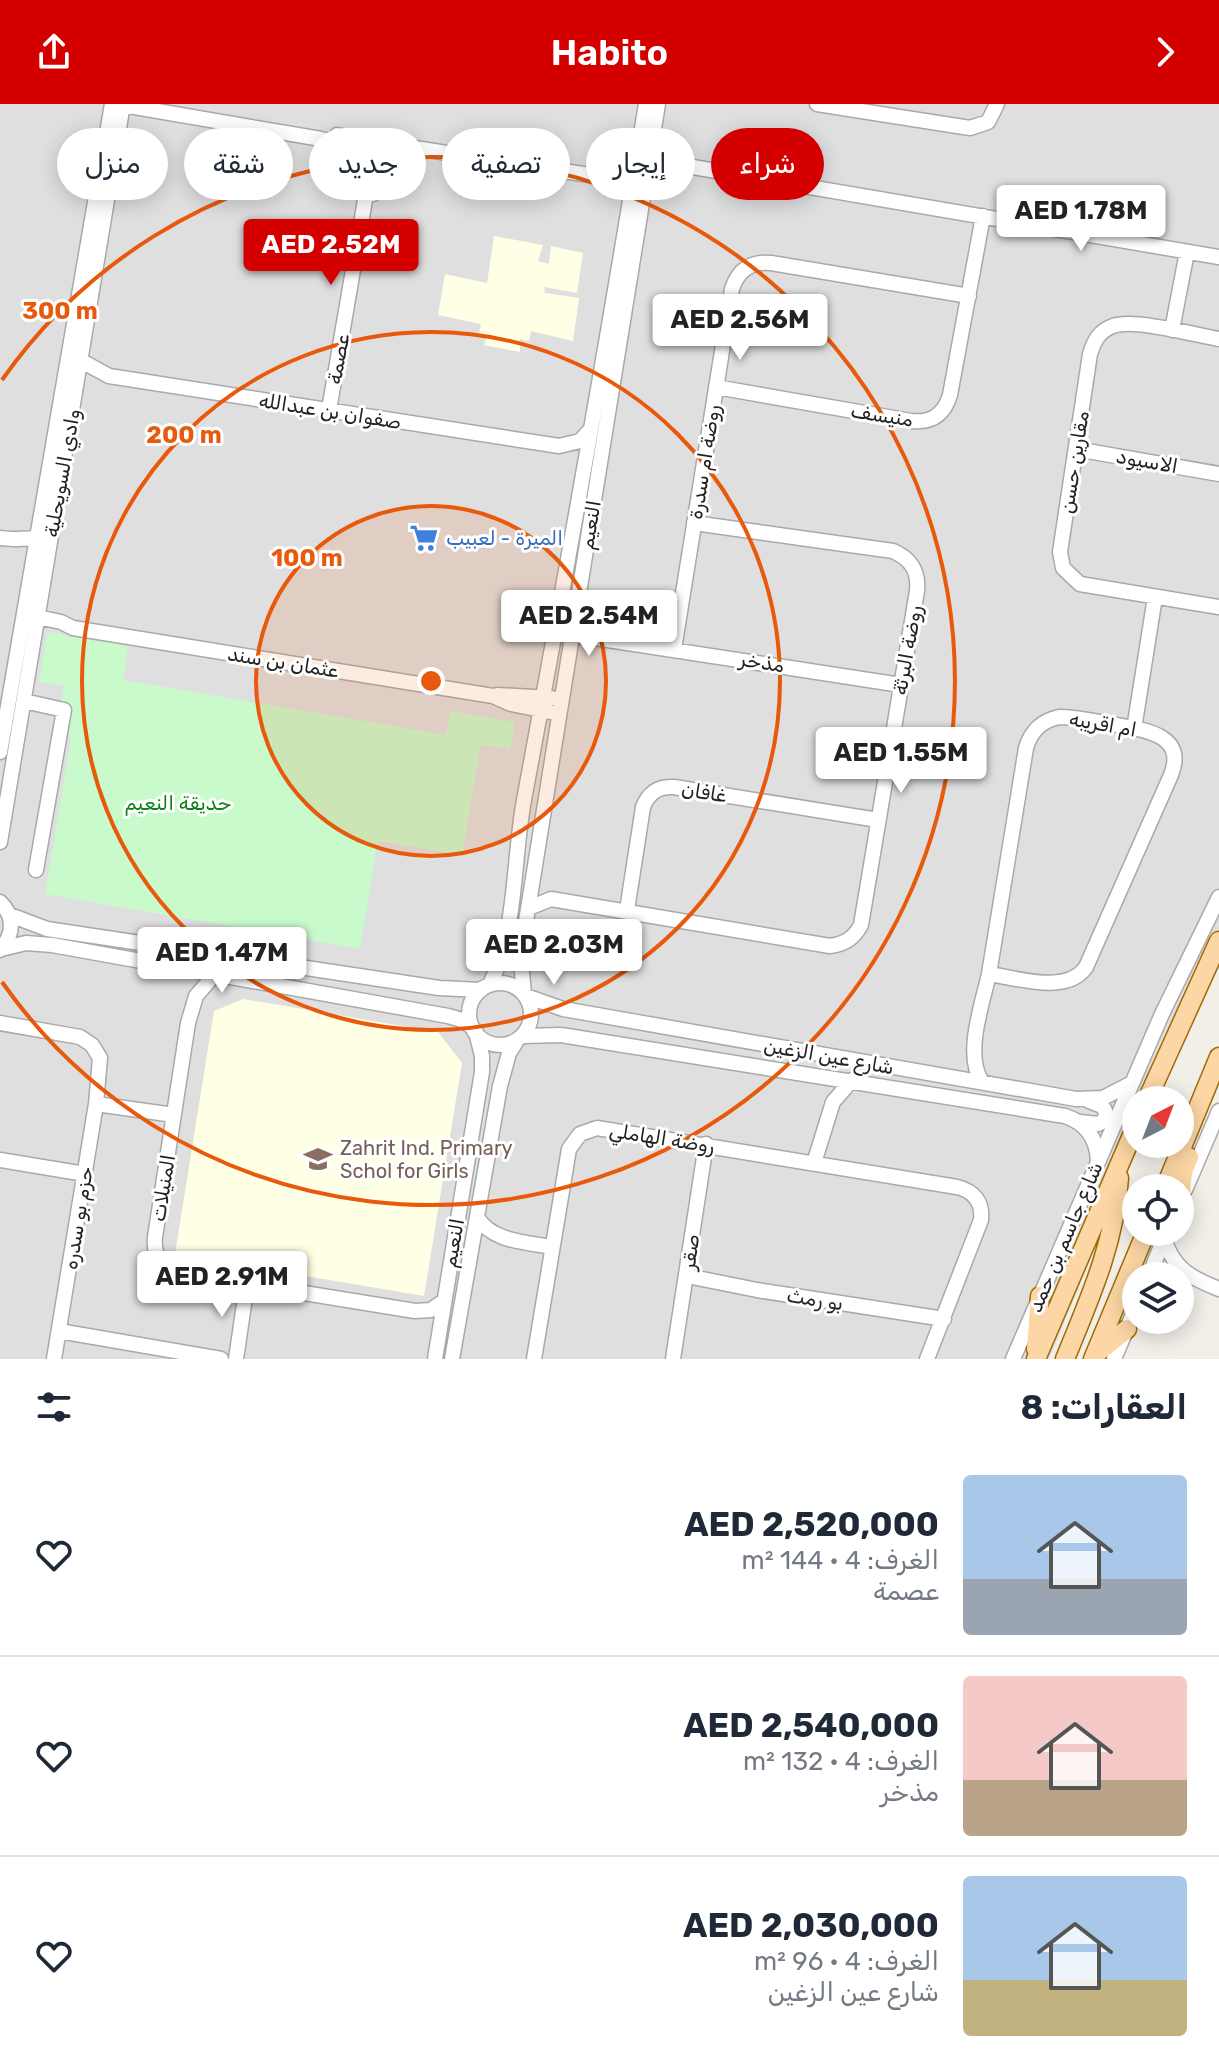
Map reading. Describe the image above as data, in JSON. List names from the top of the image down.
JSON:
{
  "streets": {
    "main road": ["شارع جاسم بن حمد"],
    "street": [
      "عصمة",
      "صفوان بن عبدالله",
      "منيسف",
      "الاسيود",
      "روضة ام سدرة",
      "مقارين حسن",
      "وادي السويحلية",
      "النعيم",
      "روضة البرثة",
      "عثمان بن سند",
      "مذخر",
      "ام اقريبه",
      "غافان",
      "شارع عين الزغين",
      "روضة الهاملي",
      "المنيلات",
      "حزم بو سدره",
      "صقر",
      "بو رمث"
    ]
  },
  "crossings": [
    ["عصمة", "صفوان بن عبدالله"],
    ["صفوان بن عبدالله", "وادي السويحلية"],
    ["صفوان بن عبدالله", "النعيم"],
    ["منيسف", "روضة ام سدرة"],
    ["الاسيود", "مقارين حسن"],
    ["روضة ام سدرة", "روضة البرثة"],
    ["روضة ام سدرة", "مذخر"],
    ["وادي السويحلية", "عثمان بن سند"],
    ["النعيم", "عثمان بن سند"],
    ["النعيم", "مذخر"],
    ["النعيم", "شارع عين الزغين"],
    ["النعيم", "المنيلات"],
    ["روضة البرثة", "مذخر"],
    ["روضة البرثة", "غافان"],
    ["ام اقريبه", "شارع عين الزغين"],
    ["شارع عين الزغين", "شارع جاسم بن حمد"],
    ["روضة الهاملي", "صقر"],
    ["روضة الهاملي", "بو رمث"],
    ["صقر", "بو رمث"]
  ],
  "parks": ["حديقة النعيم"],
  "places": {
    "supermarket": ["الميرة - لعبيب"],
    "school or university": ["Zahrit Ind. Primary Schol for Girls"]
  },
  "north": "top right",
  "page": {
    "header": "Habito",
    "chip": [
      "شراء",
      "إيجار",
      "تصفية",
      "جديد",
      "شقة",
      "منزل"
    ],
    "price": [
      "AED 1.78M",
      "AED 2.52M",
      "AED 2.56M",
      "AED 2.54M",
      "AED 1.55M",
      "AED 2.03M",
      "AED 1.47M",
      "AED 2.91M"
    ],
    "heading": "العقارات: 8",
    "list": [
      {
        "name": "AED 2,520,000",
        "note": "الغرف: 4 · 144 m² · عصمة"
      },
      {
        "name": "AED 2,540,000",
        "note": "الغرف: 4 · 132 m² · مذخر"
      },
      {
        "name": "AED 2,030,000",
        "note": "الغرف: 4 · 96 m² · شارع عين الزغين"
      }
    ]
  },
  "rings": ["300 m", "200 m", "100 m"]
}
